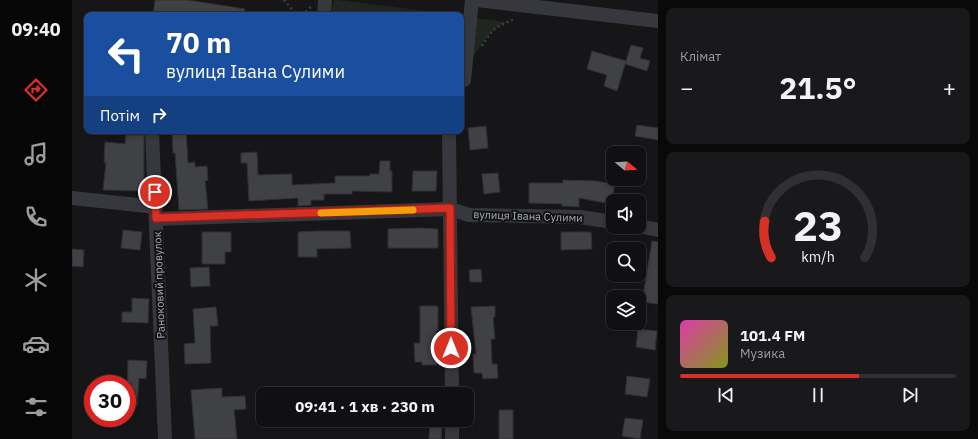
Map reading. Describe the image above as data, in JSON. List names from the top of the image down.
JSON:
{
  "streets": {
    "street": ["вулиця Івана Сулими", "Раноковий провулок"]
  },
  "crossings": [
    ["вулиця Івана Сулими", "Раноковий провулок"]
  ],
  "north": "right",
  "page": {
    "tabs": "09:40",
    "tile": "Клімат",
    "turn": ["70 m", "вулиця Івана Сулими"],
    "heat": ["−", "21.5°", "+"],
    "then": "Потім",
    "song": ["101.4 FM", "Музика"],
    "limit": "30",
    "trip": "09:41 · 1 хв · 230 m",
    "gauge": ["23", "km/h"]
  }
}
